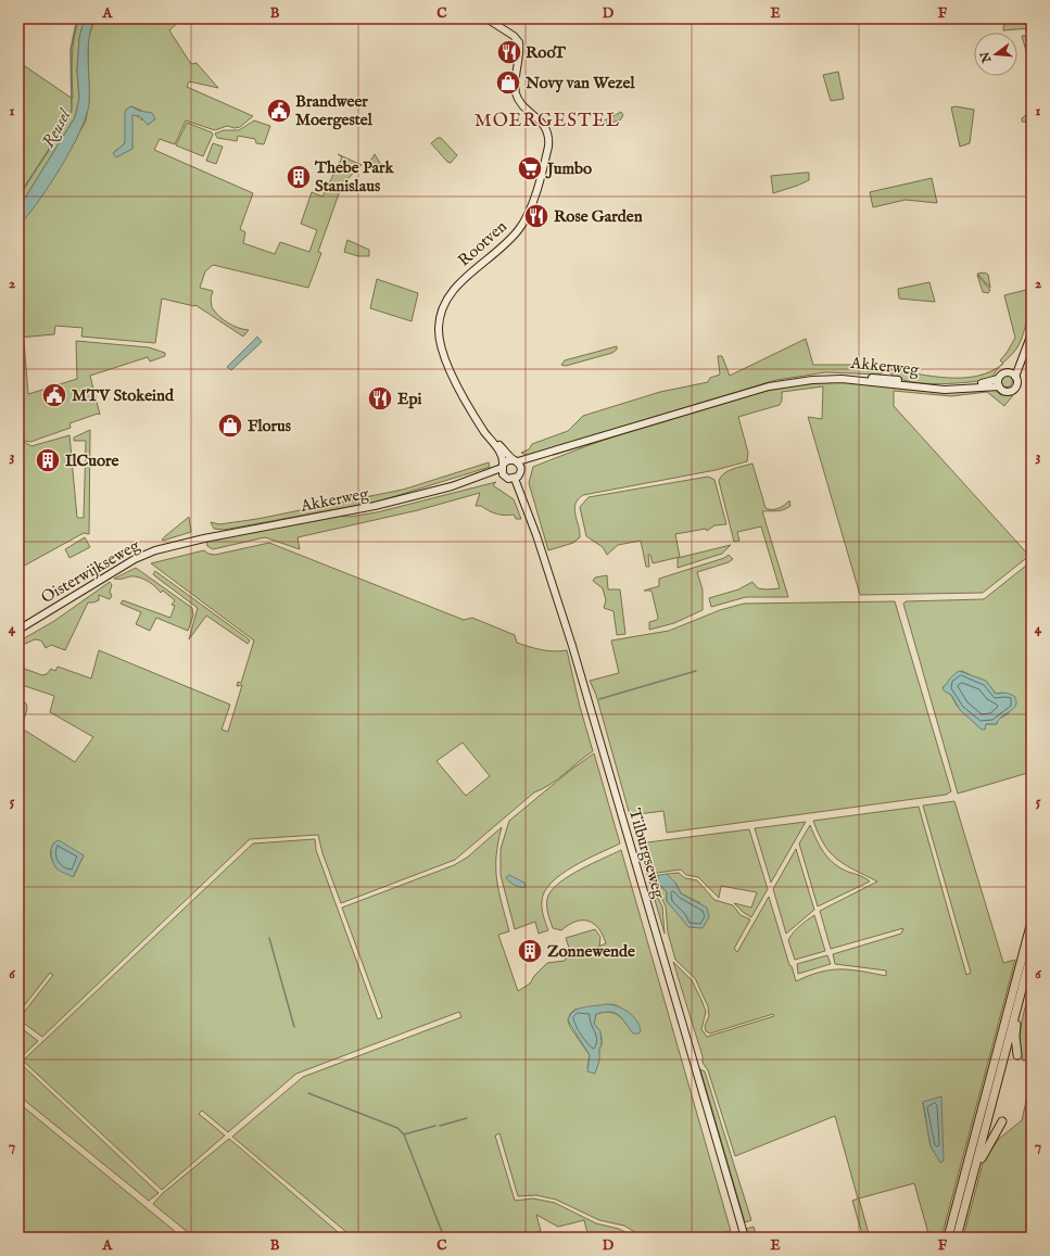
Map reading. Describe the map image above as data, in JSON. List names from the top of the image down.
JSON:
{
  "streets": {
    "street": [
      "Rootven",
      "Akkerweg",
      "Oisterwijkseweg",
      "Tilburgseweg"
    ]
  },
  "crossings": [
    ["Akkerweg", "Oisterwijkseweg"],
    ["Akkerweg", "Tilburgseweg"]
  ],
  "districts": ["MOERGESTEL"],
  "water": ["Reusel"],
  "places": {
    "restaurant": ["RooT", "Rose Garden", "Epi"],
    "shop": ["Novy van Wezel", "Florus"],
    "public building": ["Brandweer Moergestel", "MTV Stokeind"],
    "supermarket": ["Jumbo"],
    "building": ["Thebe Park Stanislaus", "IlCuore", "Zonnewende"]
  },
  "north": "left",
  "grid": {
    "columns": [
      "A",
      "B",
      "C",
      "D",
      "E",
      "F"
    ],
    "rows": [
      "1",
      "2",
      "3",
      "4",
      "5",
      "6",
      "7"
    ]
  }
}
